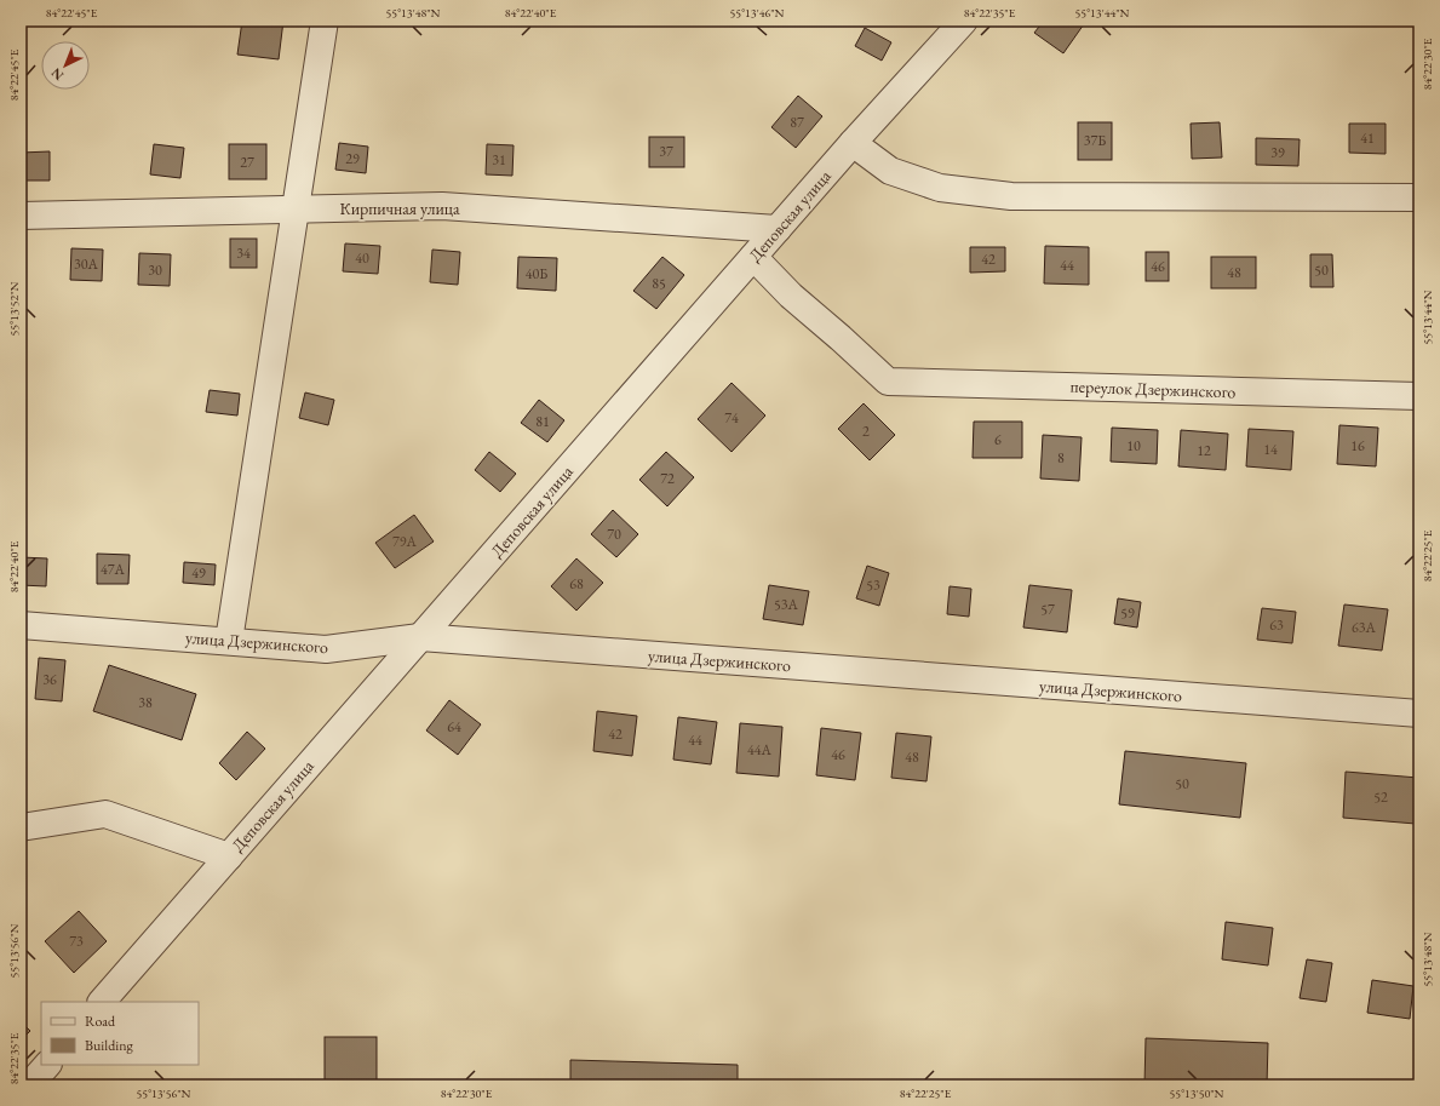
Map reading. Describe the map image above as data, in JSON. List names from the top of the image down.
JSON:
{
  "streets": {
    "street": [
      "Кирпичная улица",
      "Деповская улица",
      "переулок Дзержинского",
      "улица Дзержинского"
    ]
  },
  "crossings": [
    ["Кирпичная улица", "Деповская улица"],
    ["Деповская улица", "переулок Дзержинского"],
    ["Деповская улица", "улица Дзержинского"]
  ],
  "house_numbers": [
    "87",
    "41",
    "37Б",
    "37",
    "39",
    "29",
    "31",
    "27",
    "34",
    "40",
    "42",
    "30А",
    "44",
    "46",
    "30",
    "50",
    "48",
    "40Б",
    "85",
    "74",
    "81",
    "2",
    "6",
    "10",
    "16",
    "14",
    "12",
    "8",
    "72",
    "70",
    "79А",
    "47А",
    "49",
    "68",
    "53",
    "53А",
    "57",
    "59",
    "63",
    "63А",
    "36",
    "38",
    "64",
    "42",
    "44",
    "44А",
    "46",
    "48",
    "50",
    "52",
    "73"
  ],
  "legend": ["Road", "Building"],
  "north": "bottom left",
  "coordinates": [
    "84°22'45\"E",
    "55°13'48\"N",
    "84°22'40\"E",
    "55°13'46\"N",
    "84°22'35\"E",
    "55°13'44\"N",
    "84°22'30\"E",
    "55°13'52\"N",
    "84°22'25\"E",
    "55°13'56\"N",
    "55°13'50\"N"
  ]
}
